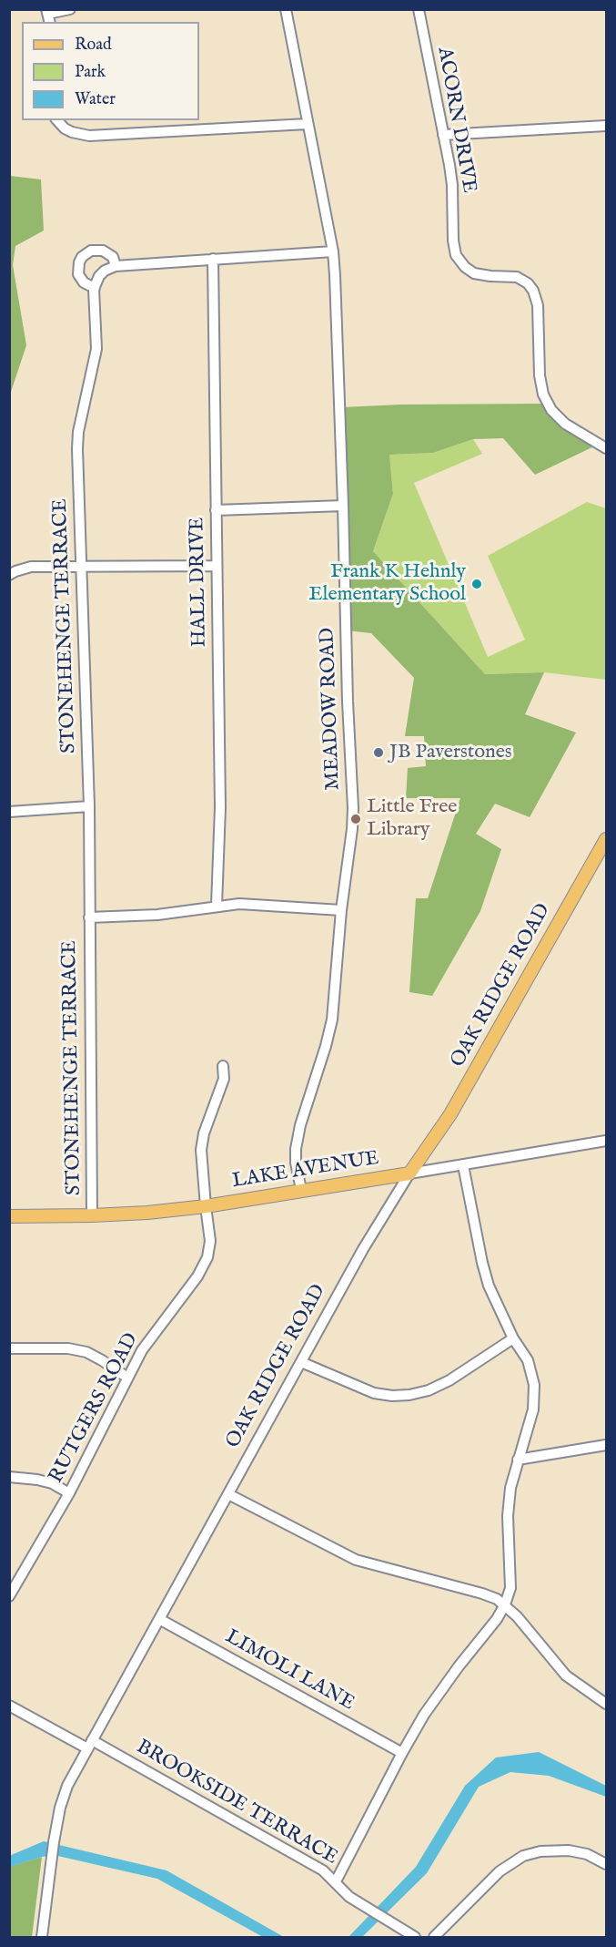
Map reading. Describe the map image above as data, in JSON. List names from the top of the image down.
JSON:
{
  "streets": {
    "main road": ["OAK RIDGE ROAD", "LAKE AVENUE"],
    "street": [
      "ACORN DRIVE",
      "HALL DRIVE",
      "STONEHENGE TERRACE",
      "MEADOW ROAD",
      "RUTGERS ROAD",
      "LIMOLI LANE",
      "BROOKSIDE TERRACE"
    ]
  },
  "crossings": [
    ["STONEHENGE TERRACE", "LAKE AVENUE"],
    ["MEADOW ROAD", "LAKE AVENUE"],
    ["OAK RIDGE ROAD", "LAKE AVENUE"],
    ["OAK RIDGE ROAD", "LIMOLI LANE"],
    ["OAK RIDGE ROAD", "BROOKSIDE TERRACE"],
    ["LAKE AVENUE", "RUTGERS ROAD"]
  ],
  "places": ["Frank K Hehnly Elementary School", "JB Paverstones", "Little Free Library"],
  "legend": ["Road", "Park", "Water"]
}
